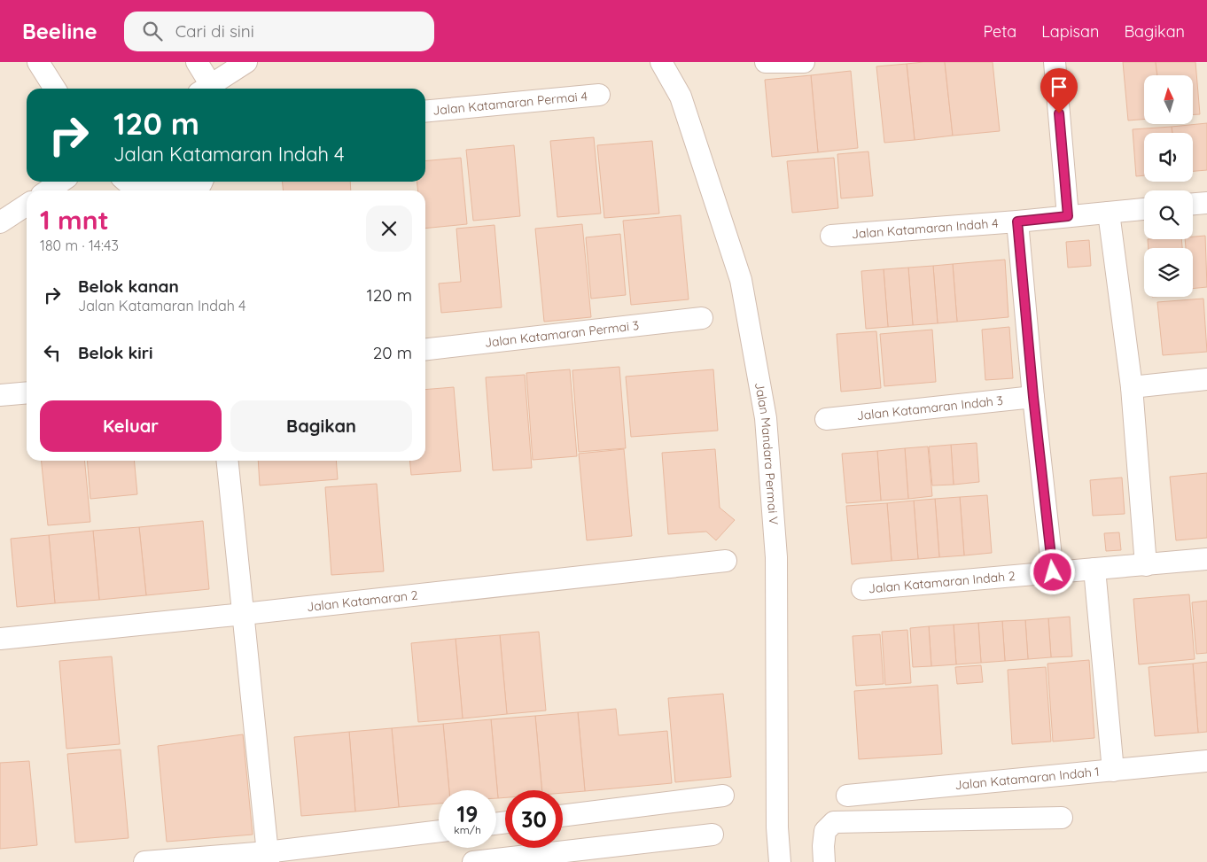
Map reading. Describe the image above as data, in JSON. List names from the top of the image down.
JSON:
{
  "streets": {
    "street": [
      "Jalan Katamaran Permai 4",
      "Jalan Katamaran Indah 4",
      "Jalan Katamaran Permai 3",
      "Jalan Katamaran Indah 3",
      "Jalan Mandara Permai V",
      "Jalan Katamaran Indah 2",
      "Jalan Katamaran 2",
      "Jalan Katamaran Indah 1"
    ]
  },
  "north": "top",
  "page": {
    "header": "Beeline",
    "search": "Cari di sini",
    "nav": ["Peta", "Lapisan", "Bagikan"],
    "turn": ["120 m", "Jalan Katamaran Indah 4"],
    "heading": ["1 mnt", "180 m · 14:43"],
    "list": [
      {
        "name": "Belok kanan",
        "note": "Jalan Katamaran Indah 4",
        "value": "120 m"
      },
      {
        "name": "Belok kiri",
        "value": "20 m"
      }
    ],
    "buttons": ["Keluar", "Bagikan"],
    "speed": "19 km/h",
    "limit": "30"
  }
}
